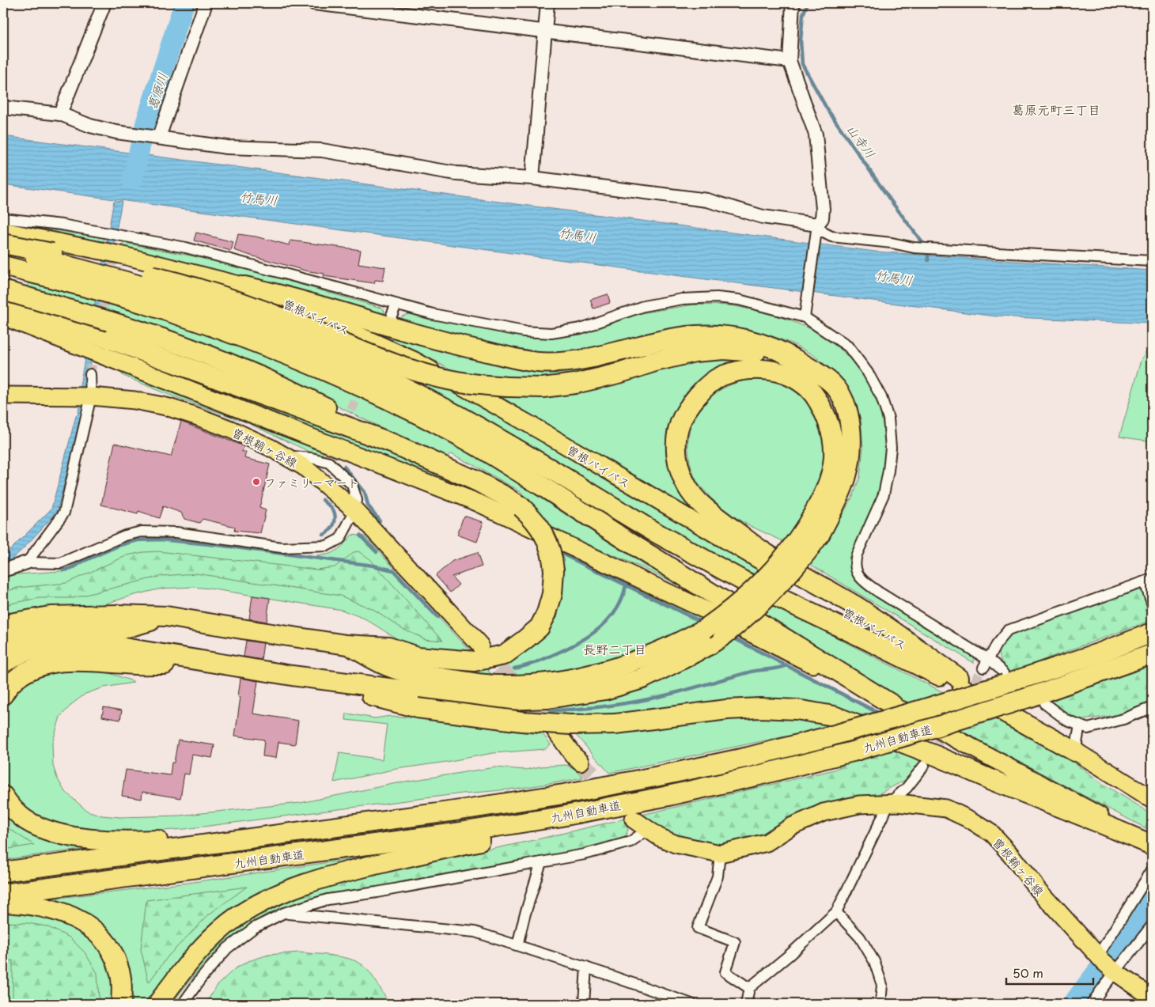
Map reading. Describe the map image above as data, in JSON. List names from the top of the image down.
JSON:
{
  "streets": {
    "highway": ["九州自動車道"],
    "main road": ["曽根バイパス", "曽根鞘ヶ谷線"]
  },
  "districts": ["葛原元町三丁目", "長野二丁目"],
  "water": ["葛原川", "山寺川", "竹馬川"],
  "places": ["ファミリーマート"],
  "scale_bar": "50 m"
}
